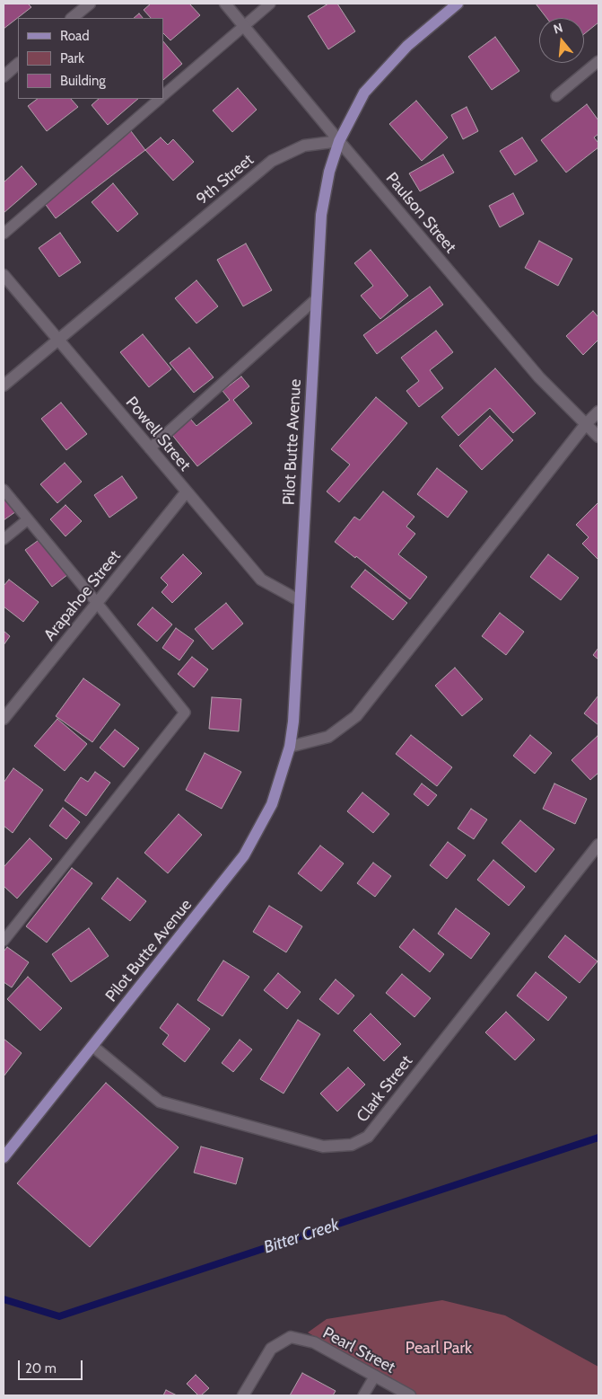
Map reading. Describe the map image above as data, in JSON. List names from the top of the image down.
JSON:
{
  "streets": {
    "main road": ["Pilot Butte Avenue"],
    "street": [
      "9th Street",
      "Paulson Street",
      "Powell Street",
      "Arapahoe Street",
      "Clark Street",
      "Pearl Street"
    ]
  },
  "crossings": [
    ["9th Street", "Paulson Street"],
    ["9th Street", "Powell Street"],
    ["9th Street", "Pilot Butte Avenue"],
    ["Paulson Street", "Pilot Butte Avenue"],
    ["Powell Street", "Pilot Butte Avenue"],
    ["Powell Street", "Arapahoe Street"],
    ["Pilot Butte Avenue", "Clark Street"]
  ],
  "water": ["Bitter Creek"],
  "parks": ["Pearl Park"],
  "legend": ["Road", "Park", "Building"],
  "scale_bar": "20 m",
  "north": "top"
}
